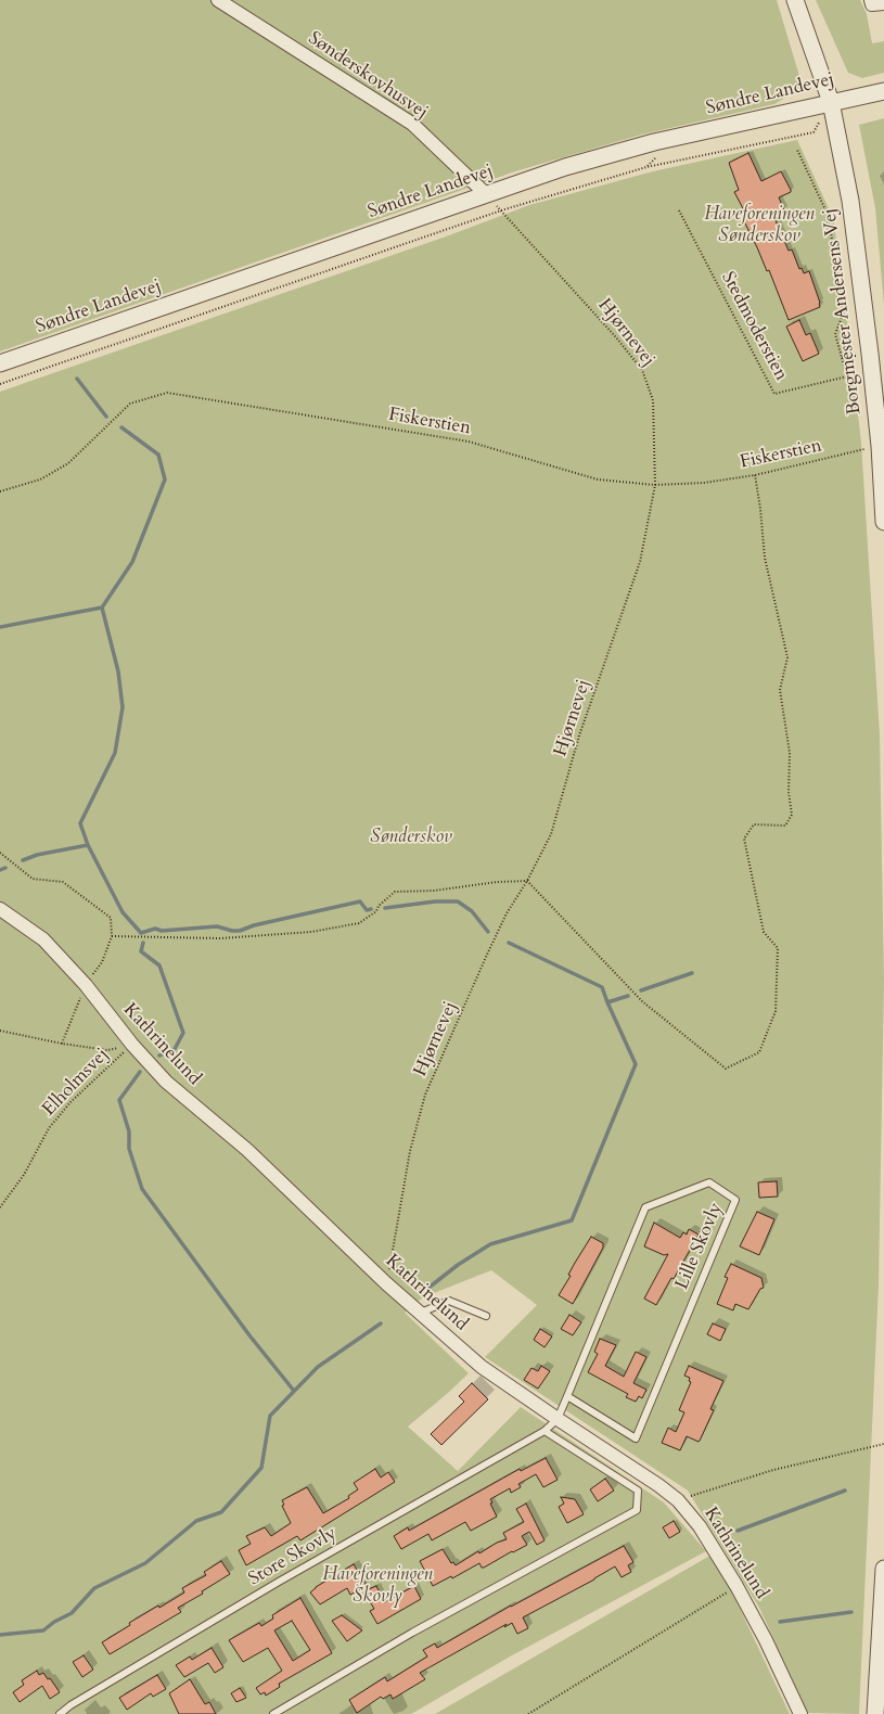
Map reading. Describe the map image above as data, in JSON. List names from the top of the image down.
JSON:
{
  "streets": {
    "street": [
      "Sønderskovhusvej",
      "Søndre Landevej",
      "Borgmester Andersens Vej",
      "Kathrinelund"
    ],
    "lane": ["Lille Skovly", "Store Skovly"],
    "path": [
      "Stedmoderstien",
      "Hjørnevej",
      "Fiskerstien",
      "Elholmsvej"
    ]
  },
  "crossings": [
    ["Sønderskovhusvej", "Søndre Landevej"],
    ["Sønderskovhusvej", "Hjørnevej"],
    ["Søndre Landevej", "Borgmester Andersens Vej"],
    ["Søndre Landevej", "Hjørnevej"],
    ["Borgmester Andersens Vej", "Fiskerstien"],
    ["Hjørnevej", "Fiskerstien"],
    ["Hjørnevej", "Kathrinelund"],
    ["Kathrinelund", "Elholmsvej"],
    ["Kathrinelund", "Lille Skovly"],
    ["Kathrinelund", "Store Skovly"],
    ["Lille Skovly", "Store Skovly"]
  ],
  "parks": ["Haveforeningen Sønderskov", "Sønderskov", "Haveforeningen Skovly"]
}
